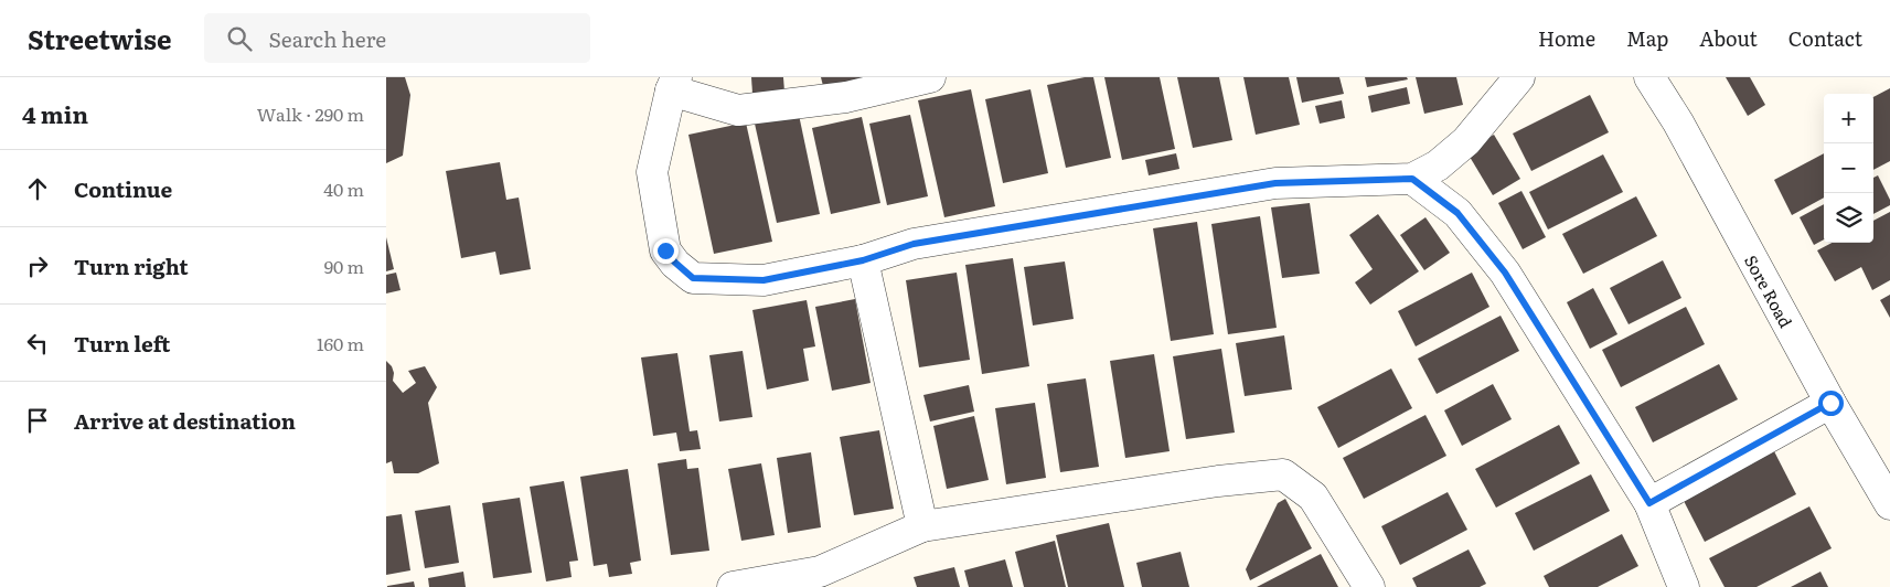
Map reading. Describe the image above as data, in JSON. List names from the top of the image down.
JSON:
{
  "streets": {
    "street": ["Sore Road"]
  },
  "page": {
    "header": "Streetwise",
    "search": "Search here",
    "nav": [
      "Home",
      "Map",
      "About",
      "Contact"
    ],
    "heading": ["4 min", "Walk · 290 m"],
    "map_buttons": ["+", "−"],
    "list": [
      ["Continue", "40 m"],
      ["Turn right", "90 m"],
      ["Turn left", "160 m"],
      "Arrive at destination"
    ]
  }
}
